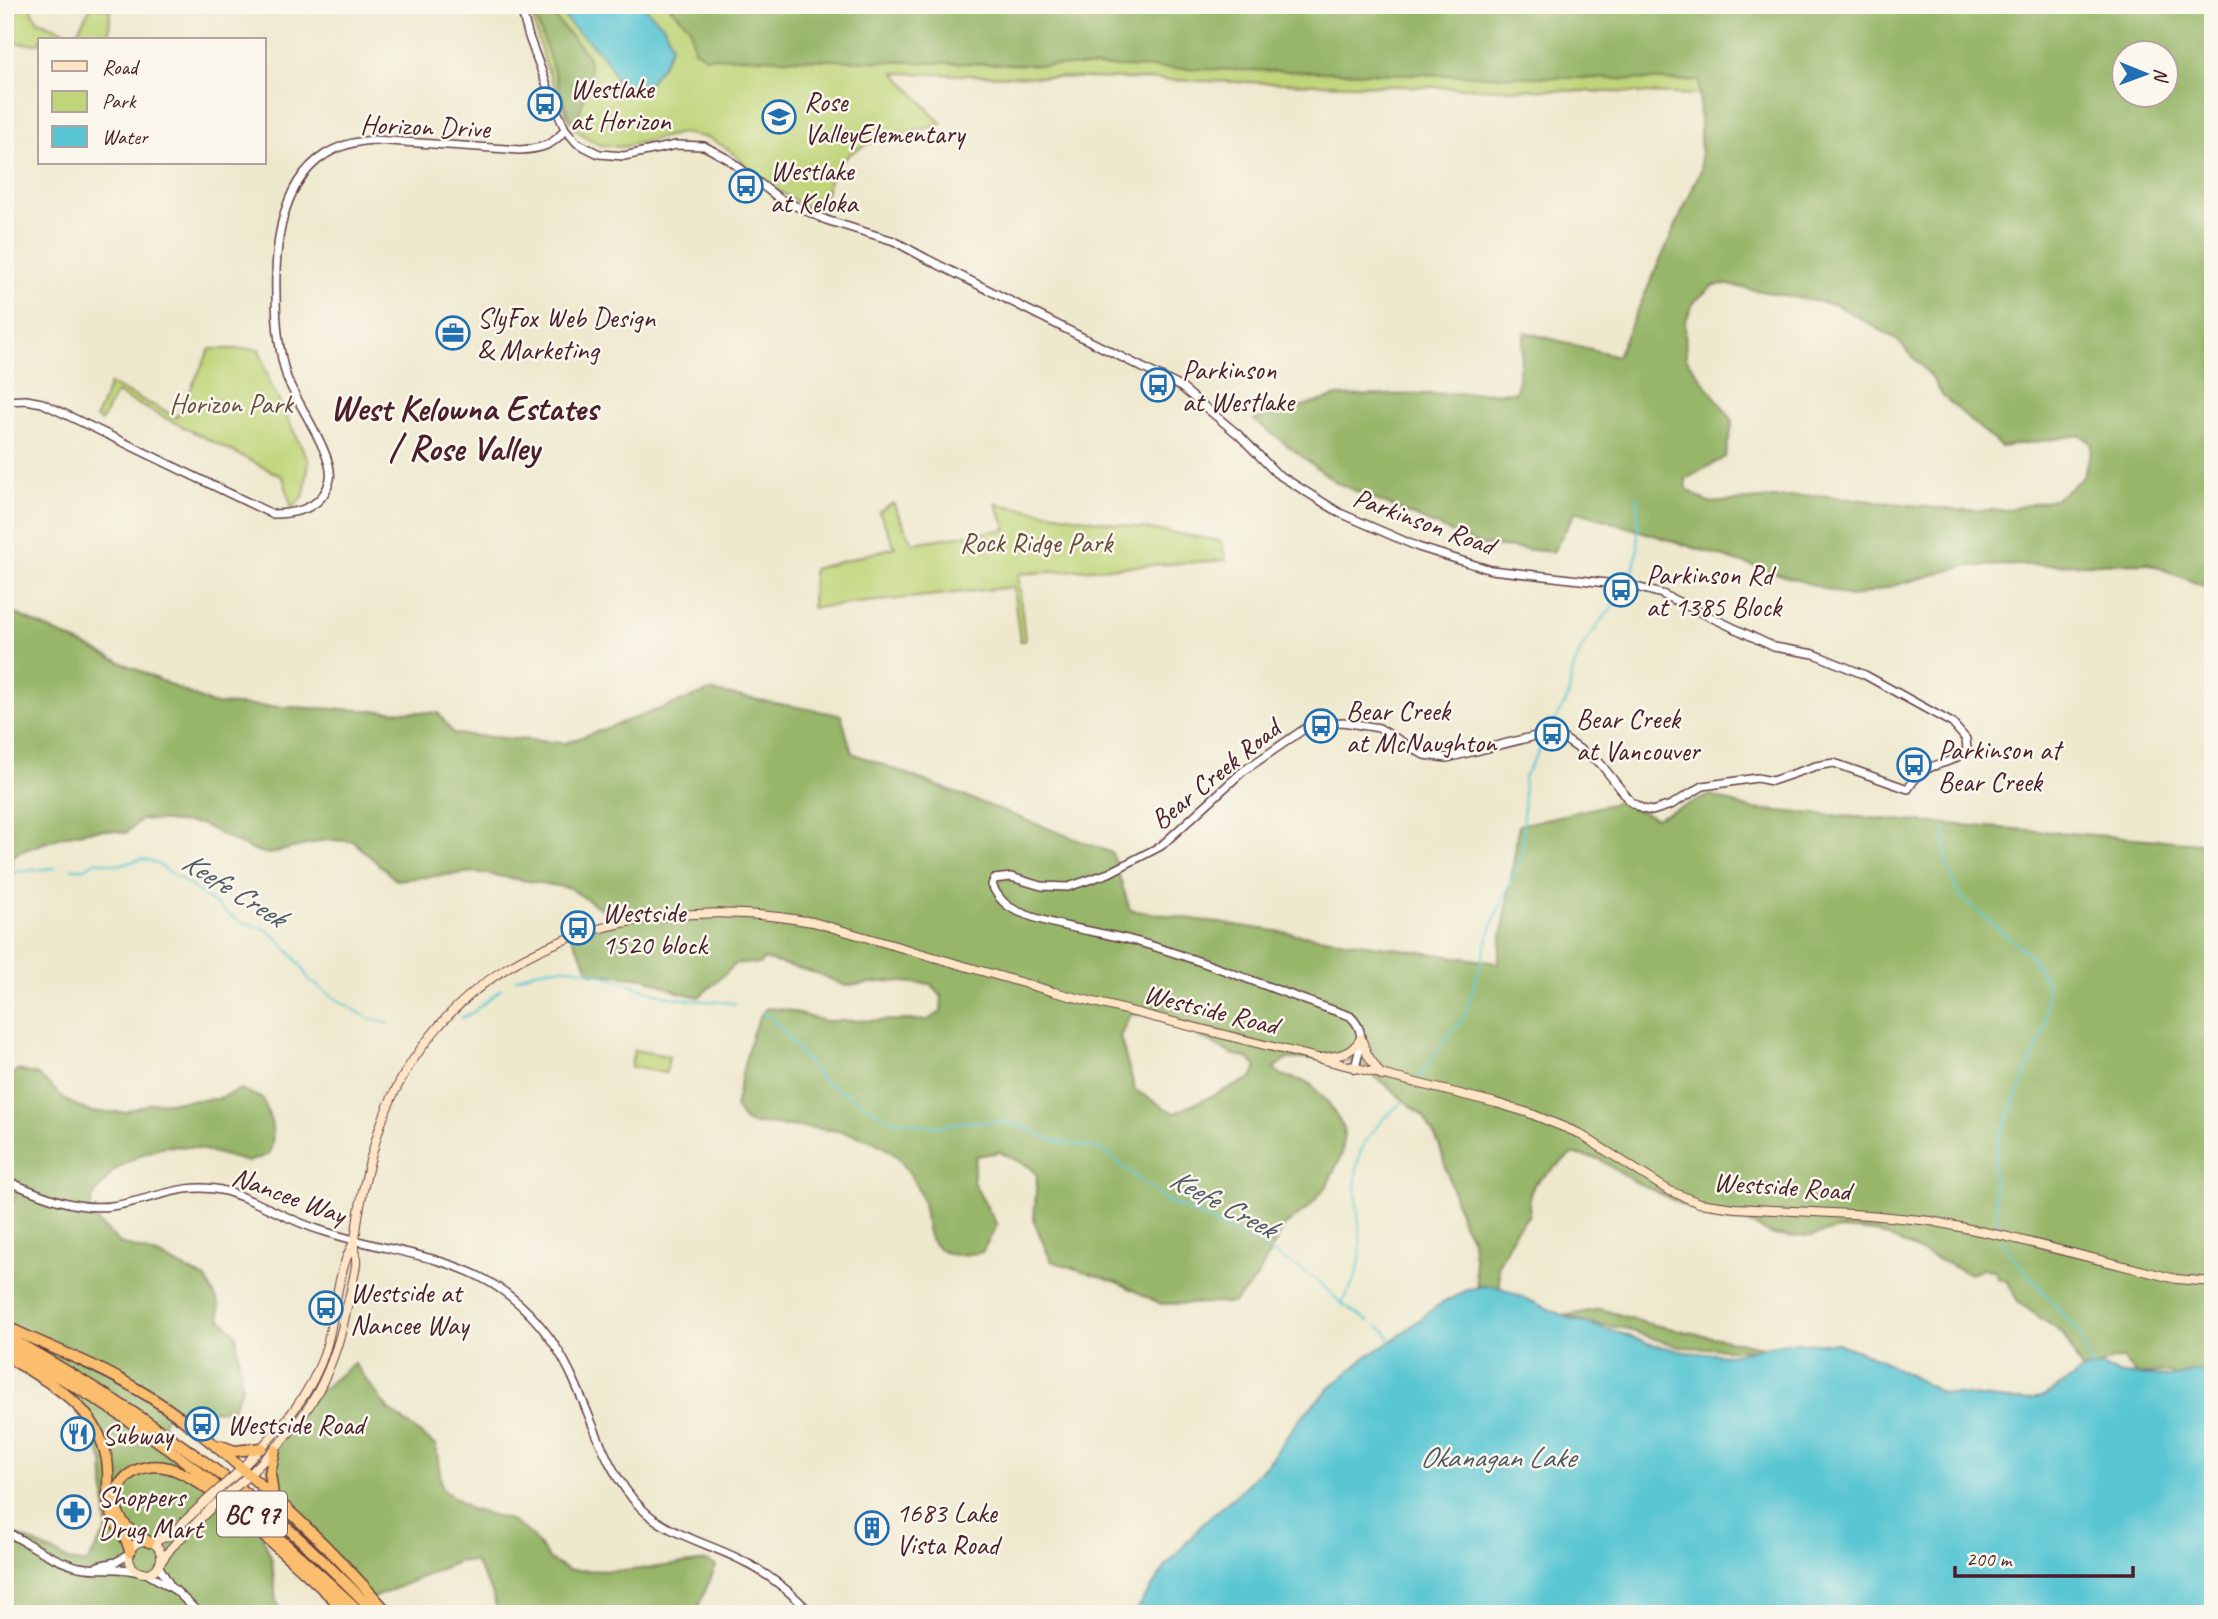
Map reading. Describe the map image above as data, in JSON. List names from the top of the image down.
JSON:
{
  "streets": {
    "highway": ["BC 97"],
    "main road": ["Westside Road"],
    "street": [
      "Horizon Drive",
      "Parkinson Road",
      "Bear Creek Road",
      "Nancee Way"
    ]
  },
  "crossings": [
    ["Horizon Drive", "Parkinson Road"],
    ["Parkinson Road", "Bear Creek Road"],
    ["Westside Road", "Nancee Way"]
  ],
  "districts": ["West Kelowna Estates / Rose Valley"],
  "water": ["Keefe Creek", "Okanagan Lake"],
  "parks": ["Horizon Park", "Rock Ridge Park"],
  "places": {
    "bus stop": [
      "Westlake at Horizon",
      "Westlake at Keloka",
      "Parkinson at Westlake",
      "Parkinson Rd at 1385 Block",
      "Bear Creek at McNaughton",
      "Bear Creek at Vancouver",
      "Parkinson at Bear Creek",
      "Westside 1520 block",
      "Westside at Nancee Way",
      "Westside Road"
    ],
    "school or university": ["Rose ValleyElementary"],
    "office": ["SlyFox Web Design & Marketing"],
    "restaurant": ["Subway"],
    "pharmacy": ["Shoppers Drug Mart"],
    "building": ["1683 Lake Vista Road"]
  },
  "legend": ["Road", "Park", "Water"],
  "scale_bar": "200 m",
  "north": "right"
}
